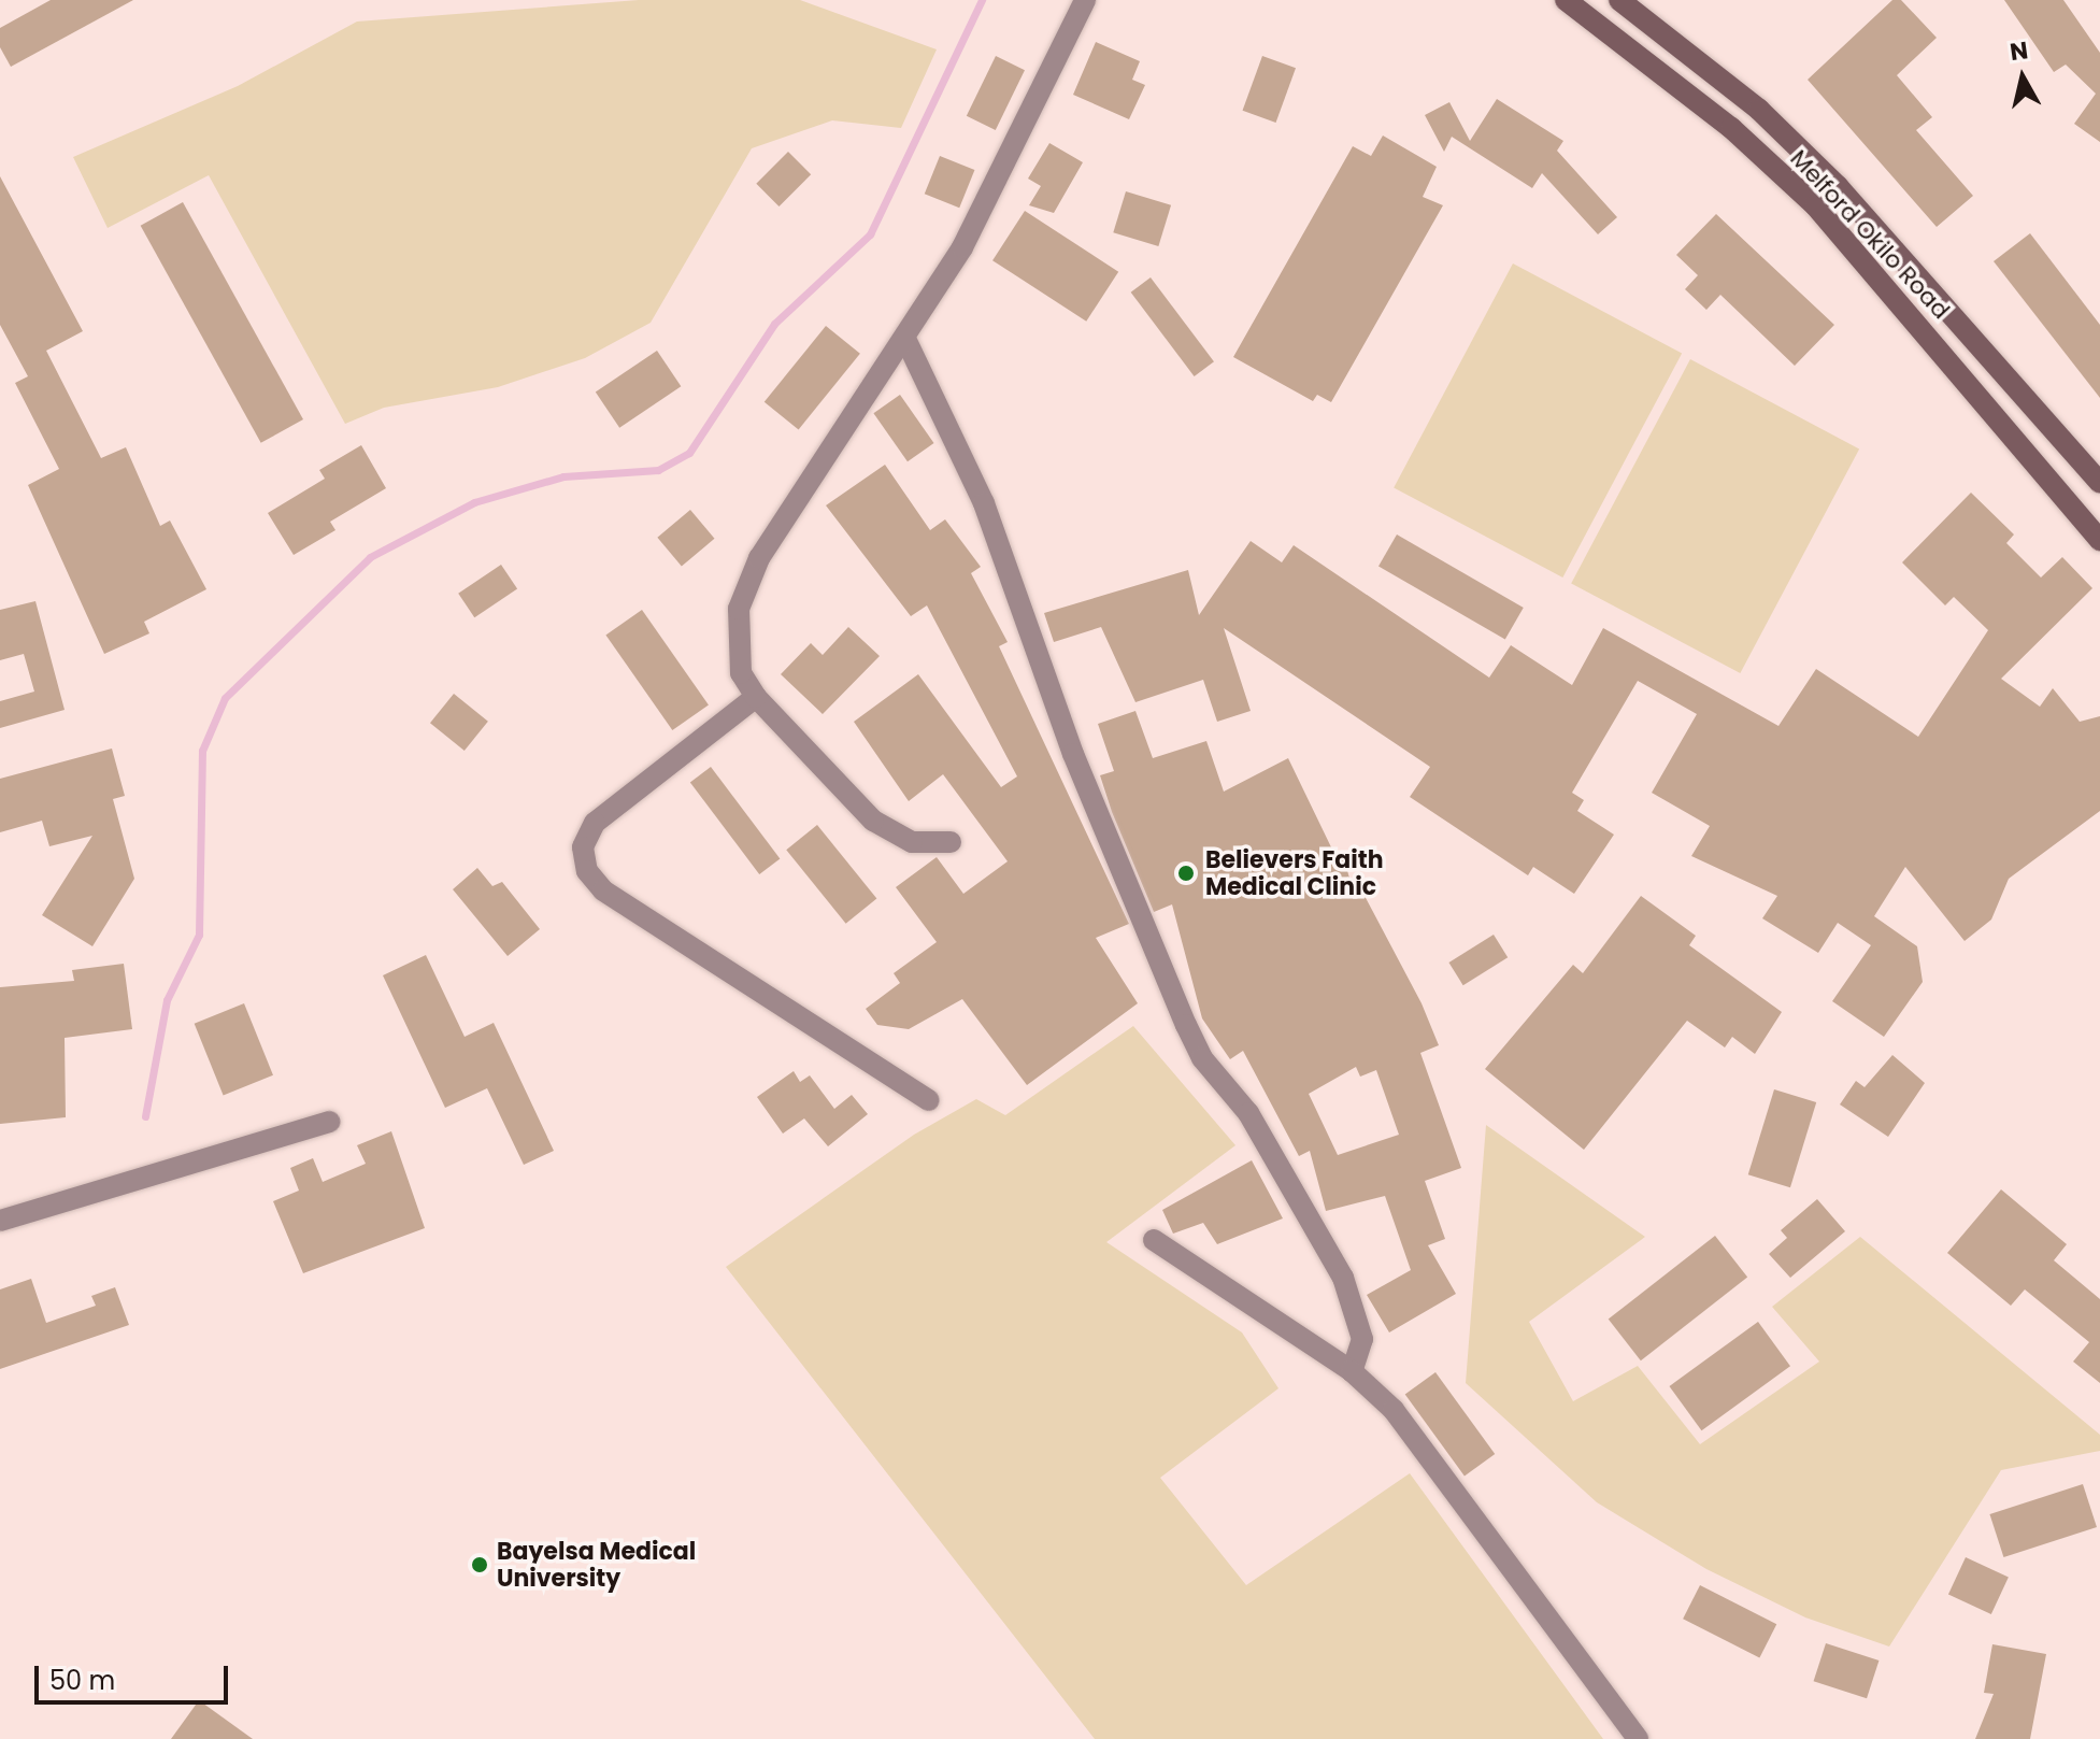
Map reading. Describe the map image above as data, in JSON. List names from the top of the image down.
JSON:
{
  "streets": {
    "main road": ["Melford Okilo Road"]
  },
  "places": ["Believers Faith Medical Clinic", "Bayelsa Medical University"],
  "scale_bar": "50 m",
  "north": "top"
}
